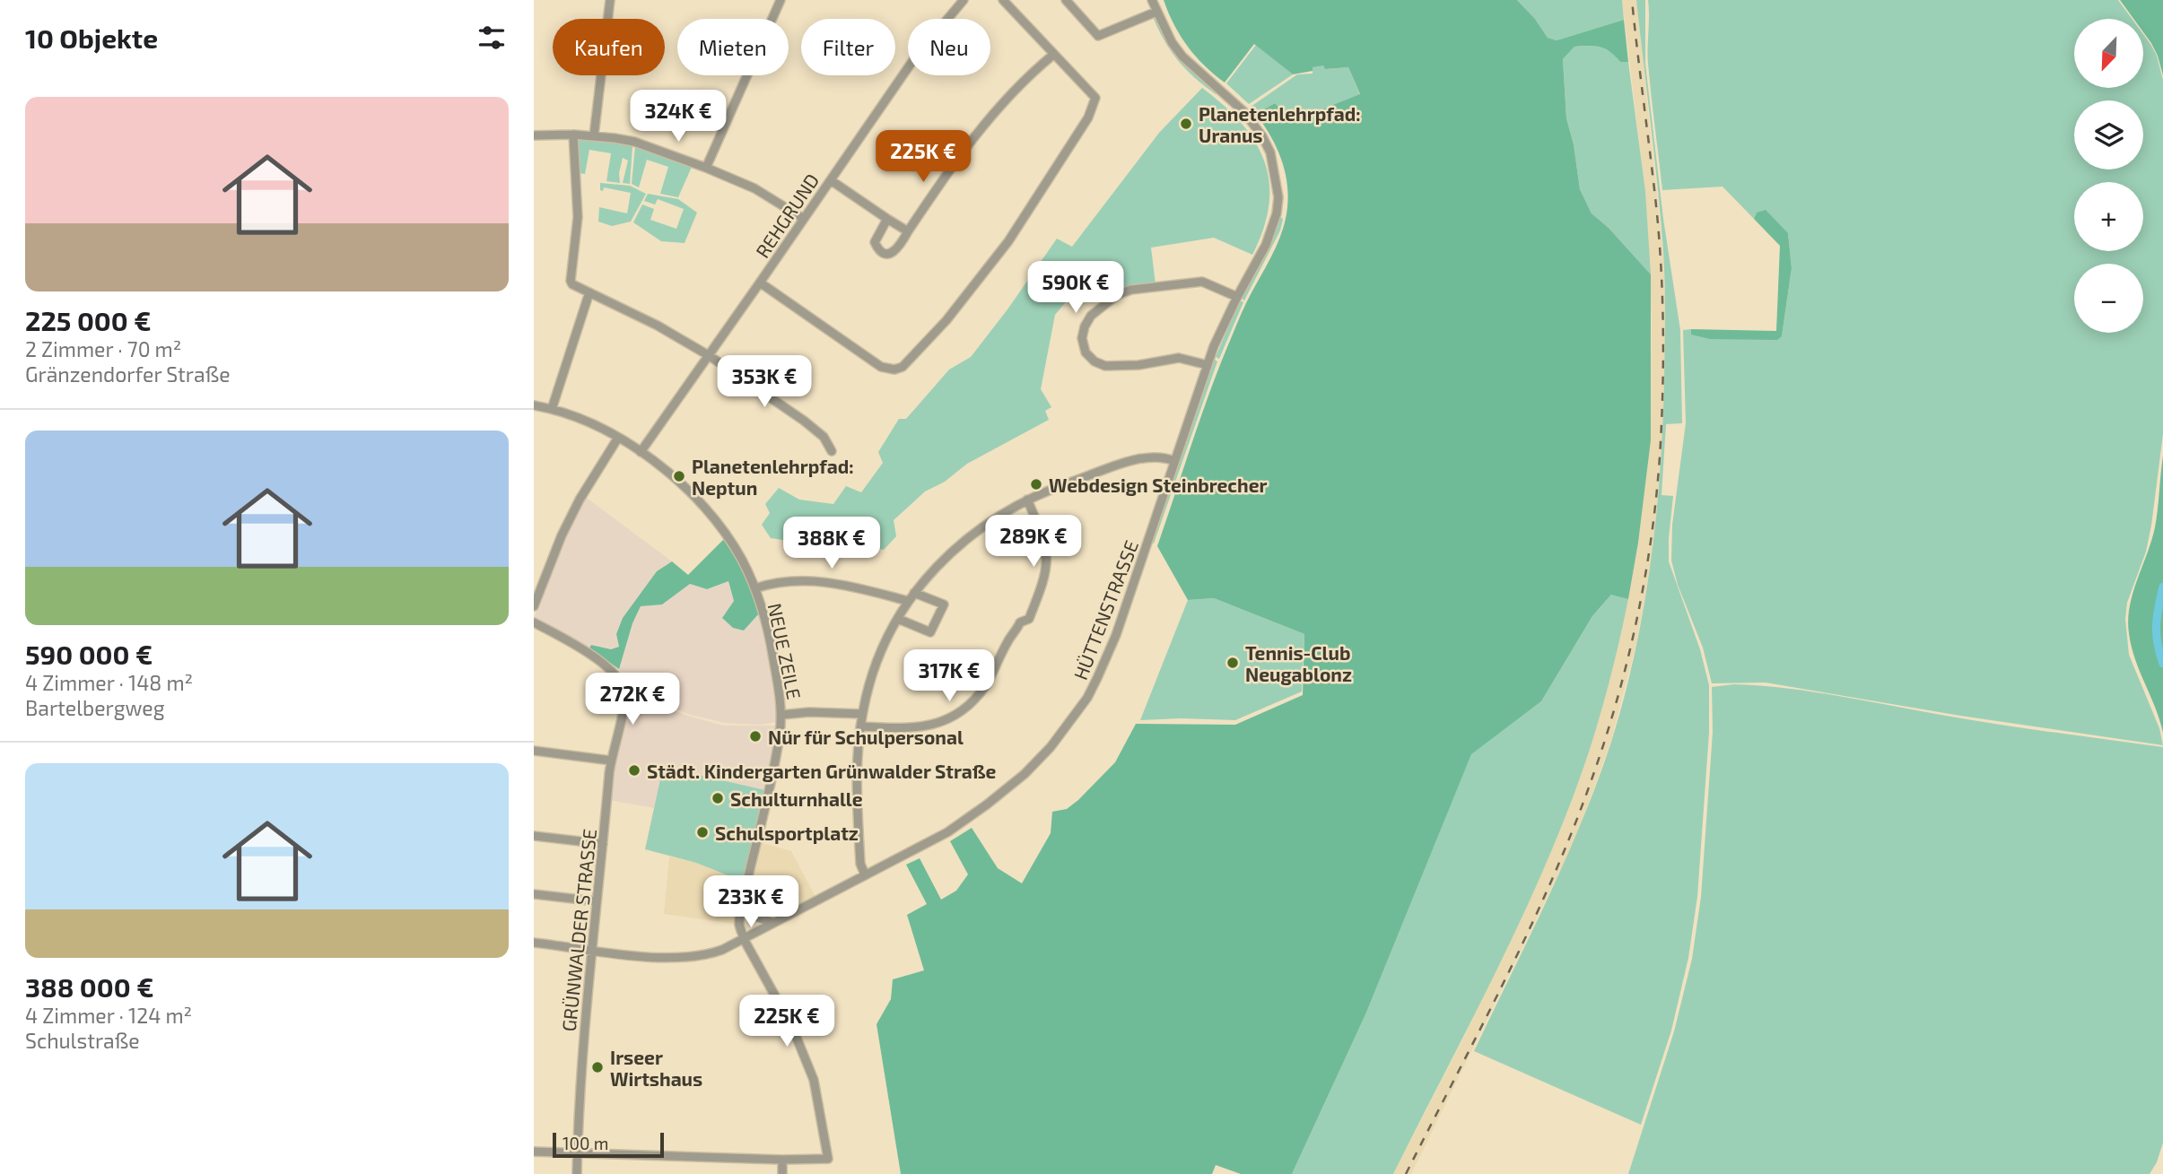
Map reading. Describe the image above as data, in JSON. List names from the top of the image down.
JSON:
{
  "streets": {
    "street": [
      "REHGRUND",
      "HÜTTENSTRASSE",
      "NEUE ZEILE",
      "GRÜNWALDER STRASSE"
    ]
  },
  "crossings": [
    ["REHGRUND", "NEUE ZEILE"],
    ["HÜTTENSTRASSE", "NEUE ZEILE"],
    ["HÜTTENSTRASSE", "GRÜNWALDER STRASSE"]
  ],
  "places": [
    "Planetenlehrpfad: Uranus",
    "Planetenlehrpfad: Neptun",
    "Webdesign Steinbrecher",
    "Tennis-Club Neugablonz",
    "Nür für Schulpersonal",
    "Städt. Kindergarten Grünwalder Straße",
    "Schulturnhalle",
    "Schulsportplatz",
    "Irseer Wirtshaus"
  ],
  "scale_bar": "100 m",
  "north": "bottom left",
  "page": {
    "heading": "10 Objekte",
    "map_buttons": ["+", "−"],
    "chip": [
      "Kaufen",
      "Mieten",
      "Filter",
      "Neu"
    ],
    "list": [
      {
        "name": "225 000 €",
        "note": "2 Zimmer · 70 m² · Gränzendorfer Straße"
      },
      {
        "name": "590 000 €",
        "note": "4 Zimmer · 148 m² · Bartelbergweg"
      },
      {
        "name": "388 000 €",
        "note": "4 Zimmer · 124 m² · Schulstraße"
      }
    ],
    "price": [
      "324K €",
      "225K €",
      "590K €",
      "353K €",
      "289K €",
      "388K €",
      "317K €",
      "272K €",
      "233K €",
      "225K €"
    ],
    "scale": "100 m"
  }
}
